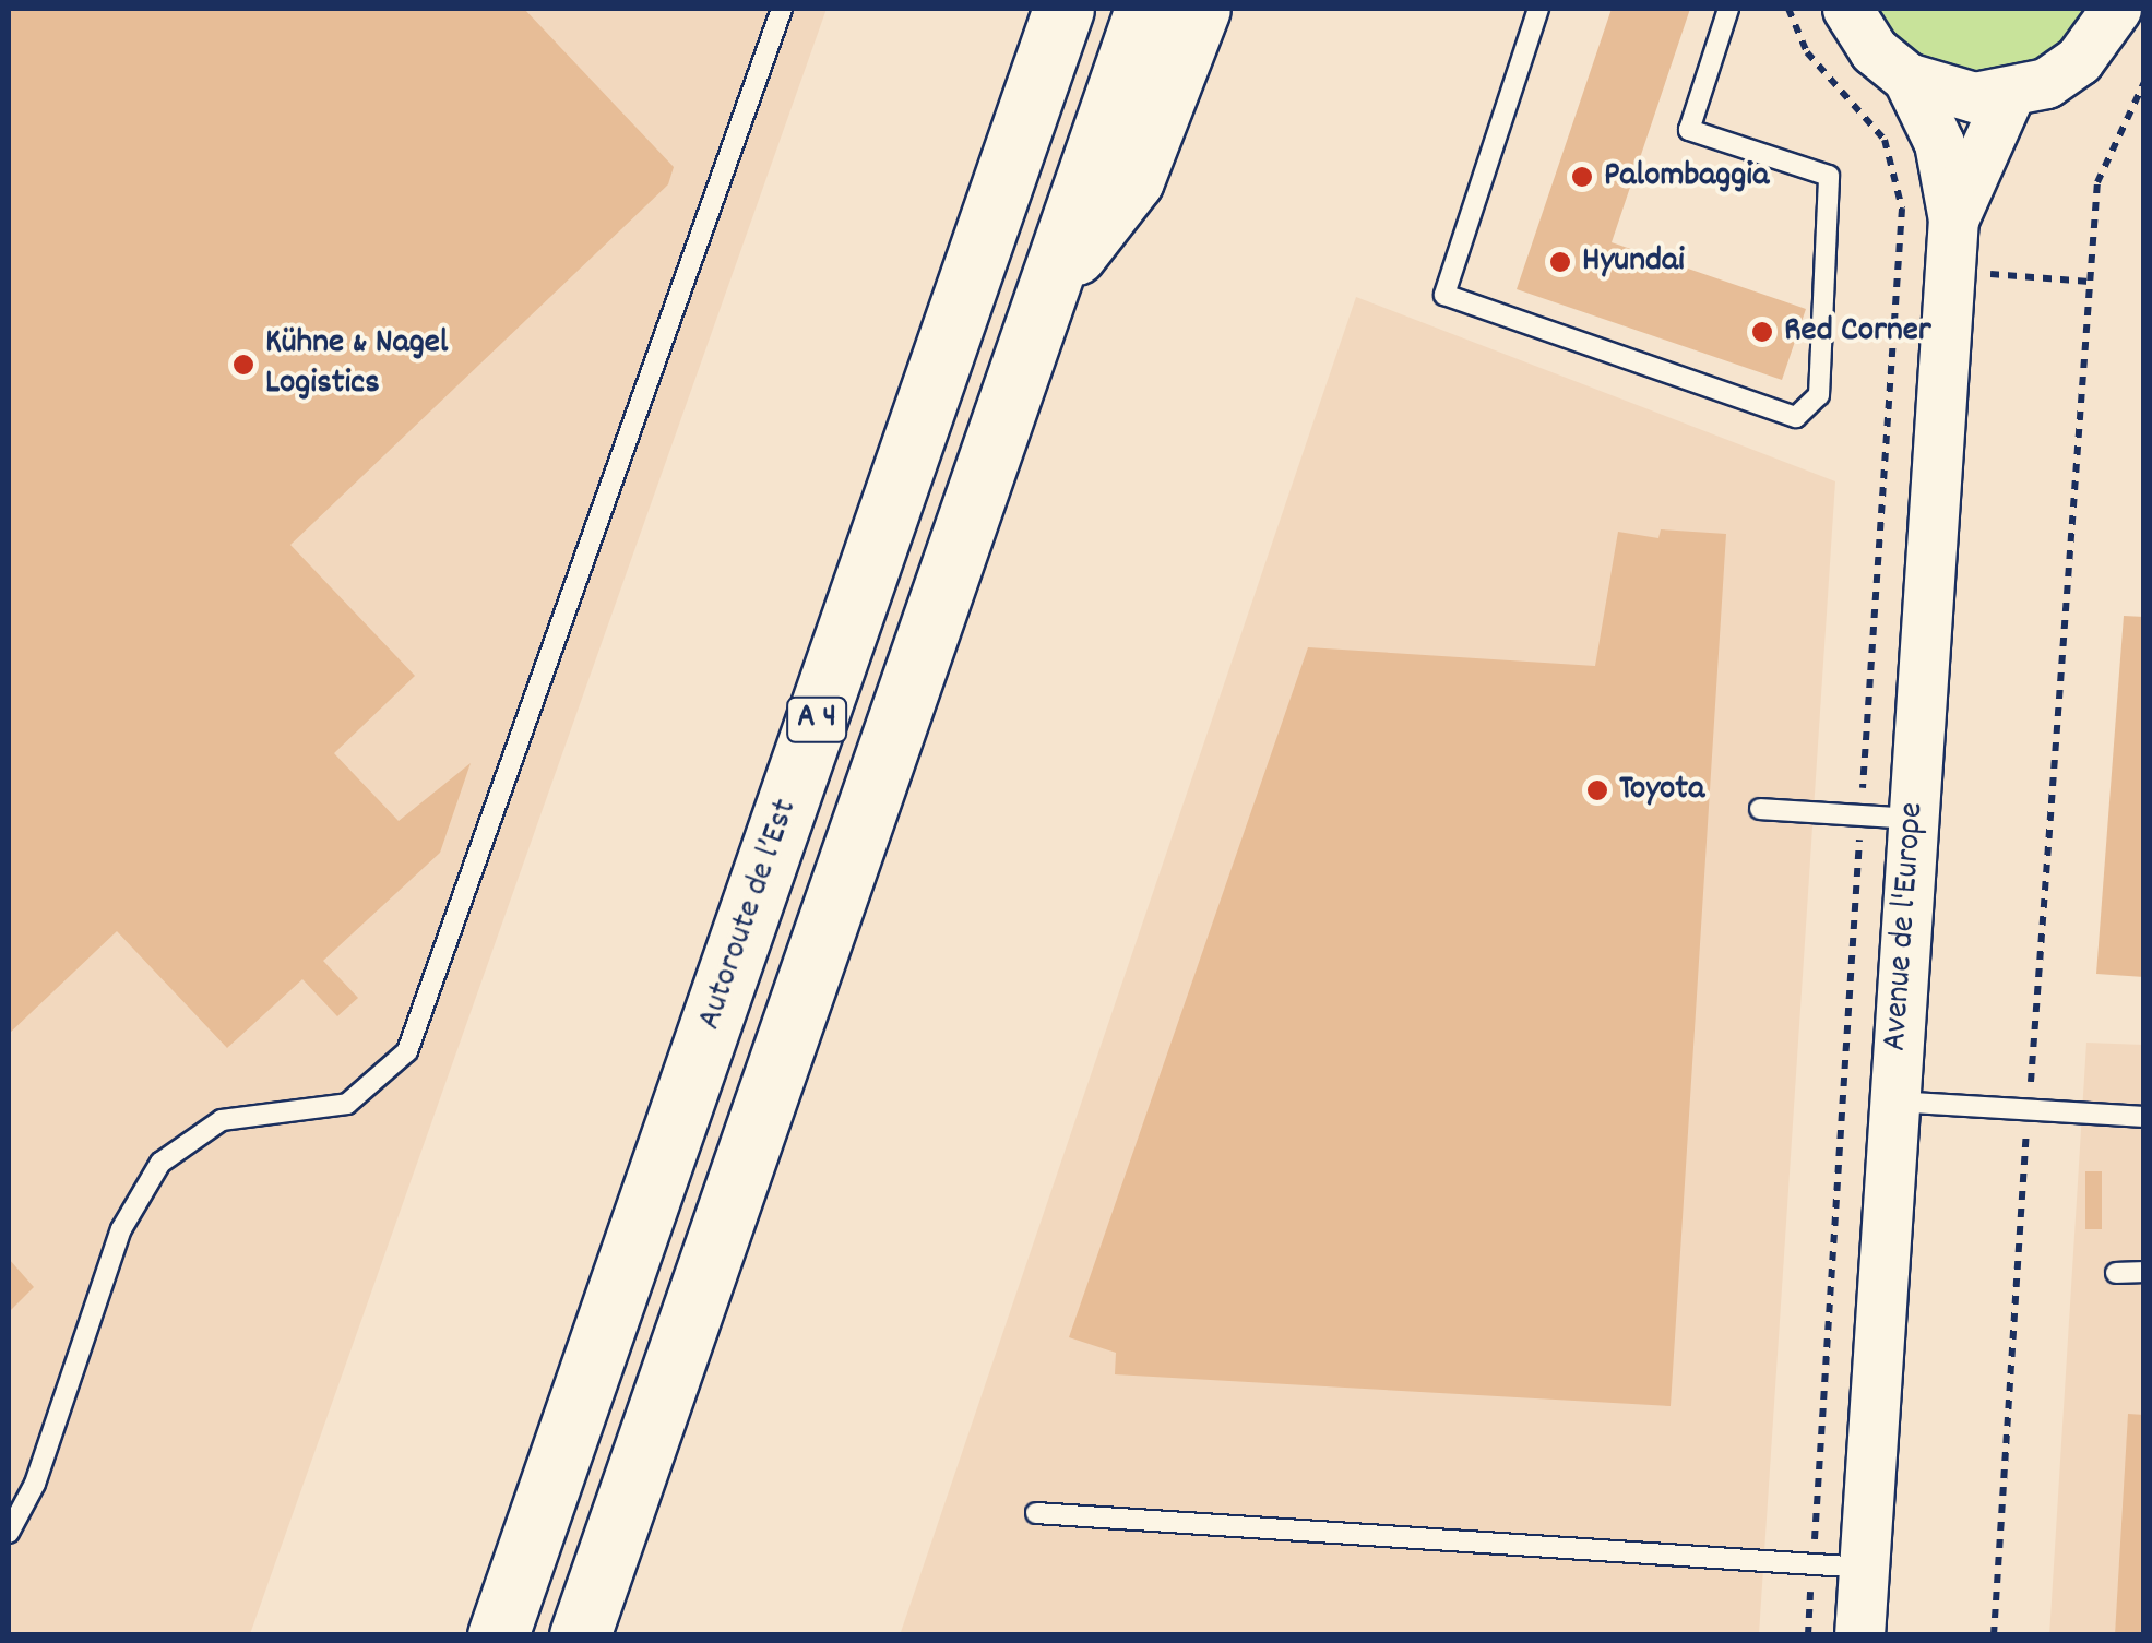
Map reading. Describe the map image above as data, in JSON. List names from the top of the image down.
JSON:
{
  "streets": {
    "highway": ["A 4", "Autoroute de l’Est"],
    "street": ["Avenue de l'Europe"]
  },
  "places": [
    "Palombaggia",
    "Hyundai",
    "Red Corner",
    "Kühne & Nagel Logistics",
    "Toyota"
  ]
}
